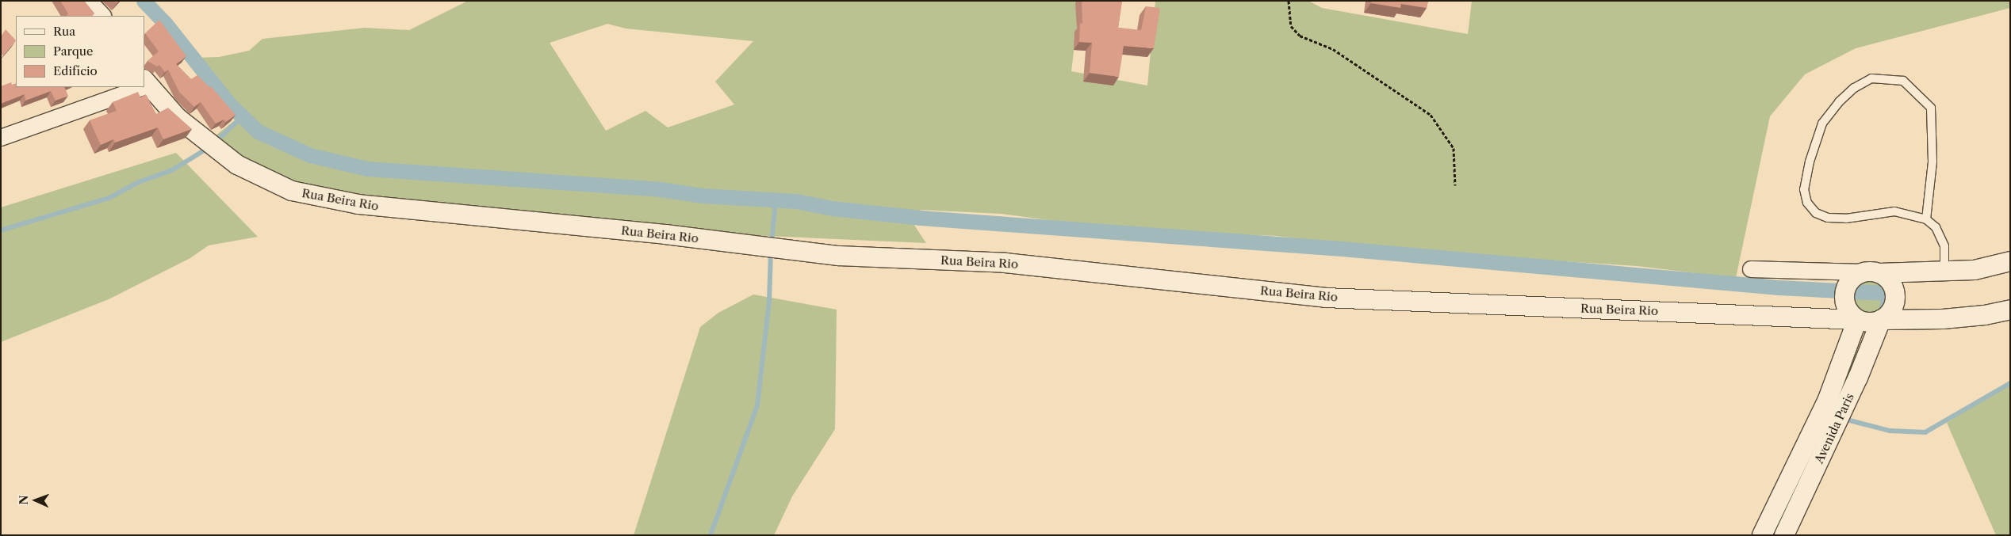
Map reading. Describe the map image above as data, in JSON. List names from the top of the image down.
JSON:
{
  "streets": {
    "street": ["Rua Beira Rio", "Avenida Paris"]
  },
  "crossings": [
    ["Rua Beira Rio", "Avenida Paris"]
  ],
  "legend": ["Rua", "Parque", "Edifício"],
  "north": "left"
}
